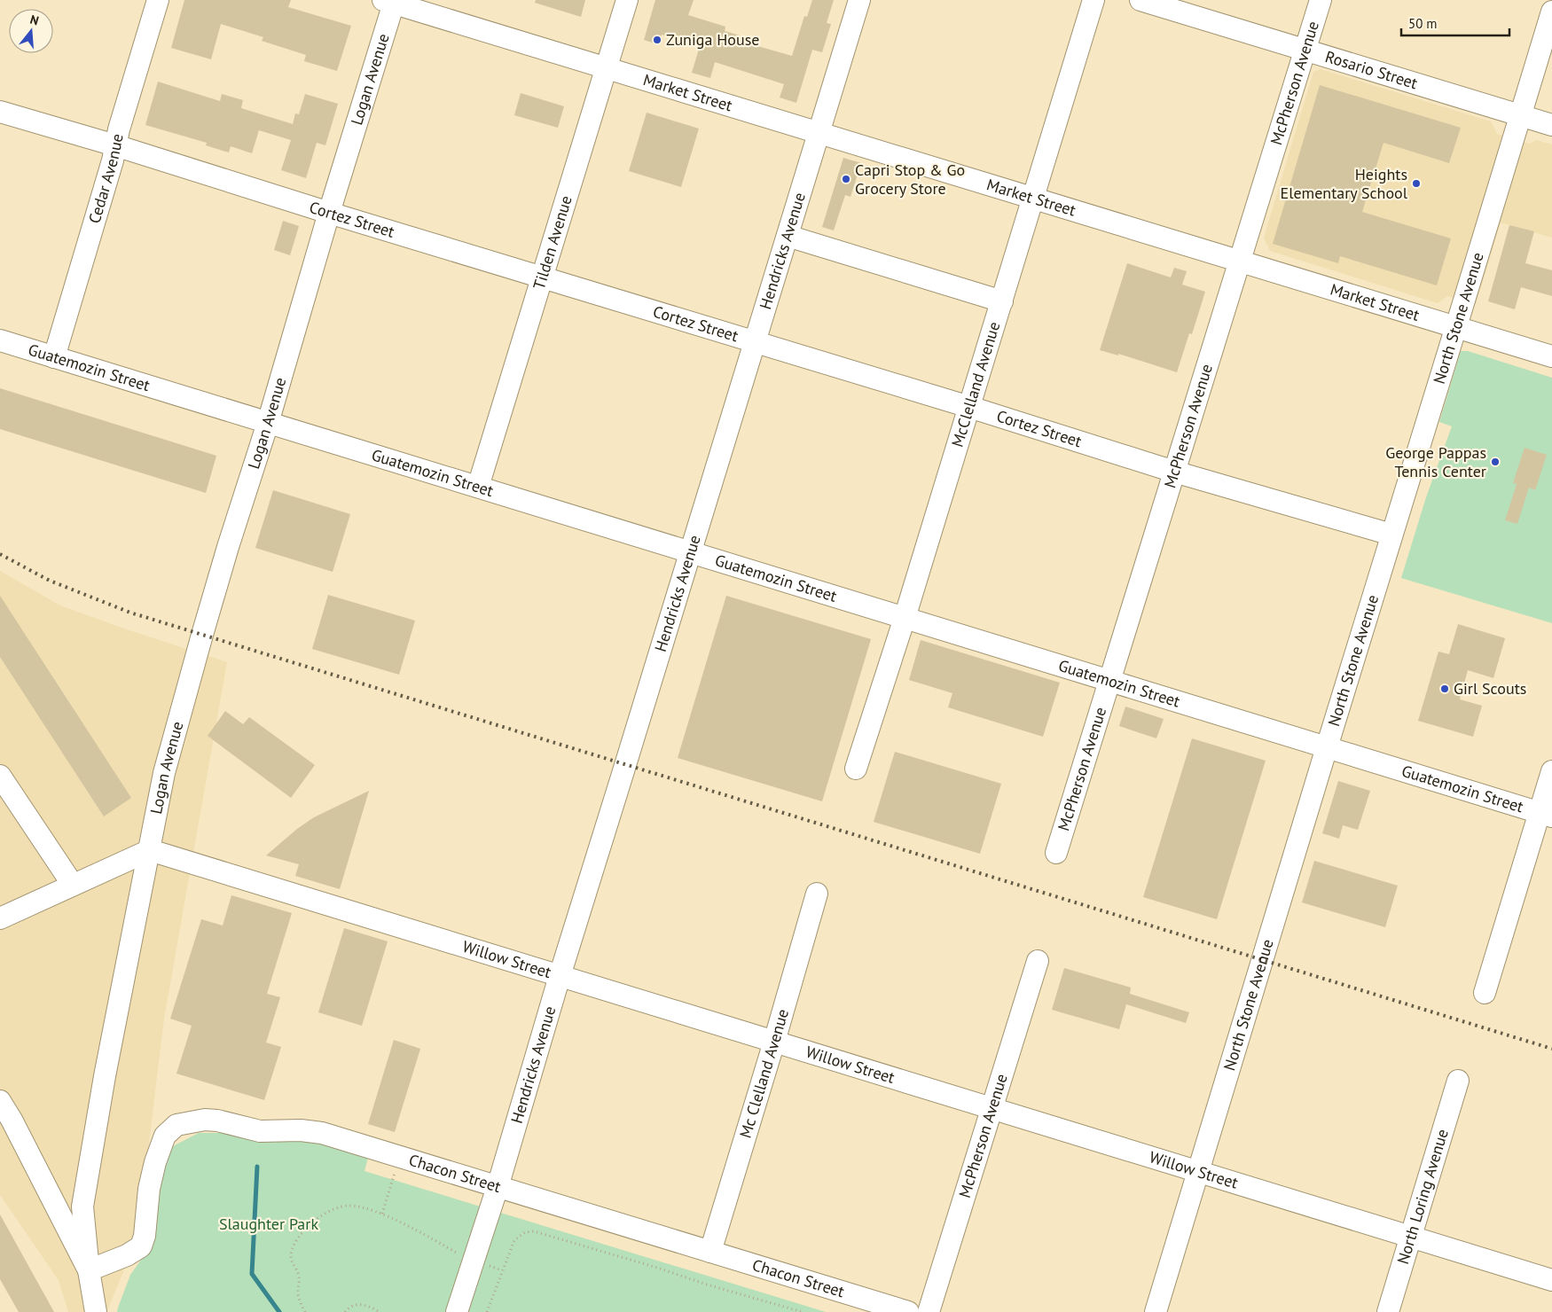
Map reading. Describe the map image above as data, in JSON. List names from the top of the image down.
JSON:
{
  "streets": {
    "street": [
      "Rosario Street",
      "Logan Avenue",
      "McPherson Avenue",
      "Market Street",
      "Cedar Avenue",
      "Cortez Street",
      "Tilden Avenue",
      "Hendricks Avenue",
      "North Stone Avenue",
      "Guatemozin Street",
      "McClelland Avenue",
      "Willow Street",
      "Mc Clelland Avenue",
      "Chacon Street",
      "North Loring Avenue"
    ]
  },
  "crossings": [
    ["Rosario Street", "McPherson Avenue"],
    ["Rosario Street", "North Stone Avenue"],
    ["Logan Avenue", "Market Street"],
    ["Logan Avenue", "Cortez Street"],
    ["Logan Avenue", "Guatemozin Street"],
    ["Logan Avenue", "Willow Street"],
    ["Logan Avenue", "Chacon Street"],
    ["McPherson Avenue", "Market Street"],
    ["McPherson Avenue", "Cortez Street"],
    ["McPherson Avenue", "Guatemozin Street"],
    ["McPherson Avenue", "Willow Street"],
    ["Market Street", "Tilden Avenue"],
    ["Market Street", "Hendricks Avenue"],
    ["Market Street", "North Stone Avenue"],
    ["Market Street", "McClelland Avenue"],
    ["Cedar Avenue", "Cortez Street"],
    ["Cedar Avenue", "Guatemozin Street"],
    ["Cortez Street", "Tilden Avenue"],
    ["Cortez Street", "Hendricks Avenue"],
    ["Cortez Street", "North Stone Avenue"],
    ["Cortez Street", "McClelland Avenue"],
    ["Tilden Avenue", "Guatemozin Street"],
    ["Hendricks Avenue", "Guatemozin Street"],
    ["Hendricks Avenue", "Willow Street"],
    ["Hendricks Avenue", "Chacon Street"],
    ["North Stone Avenue", "Guatemozin Street"],
    ["North Stone Avenue", "Willow Street"],
    ["Guatemozin Street", "McClelland Avenue"],
    ["Willow Street", "Mc Clelland Avenue"],
    ["Willow Street", "North Loring Avenue"],
    ["Mc Clelland Avenue", "Chacon Street"]
  ],
  "parks": ["Slaughter Park"],
  "places": [
    "Zuniga House",
    "Capri Stop & Go Grocery Store",
    "Heights Elementary School",
    "George Pappas Tennis Center",
    "Girl Scouts"
  ],
  "scale_bar": "50 m",
  "north": "top"
}
